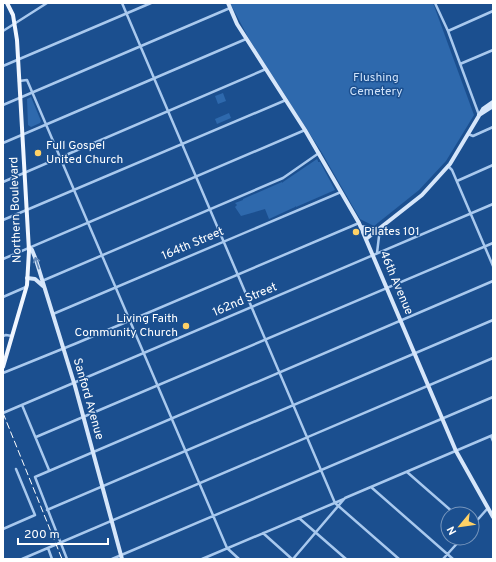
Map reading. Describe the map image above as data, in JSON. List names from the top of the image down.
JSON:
{
  "streets": {
    "main road": ["Northern Boulevard"],
    "street": [
      "164th Street",
      "46th Avenue",
      "162nd Street",
      "Sanford Avenue"
    ]
  },
  "crossings": [
    ["Northern Boulevard", "Sanford Avenue"],
    ["164th Street", "46th Avenue"],
    ["164th Street", "Sanford Avenue"],
    ["46th Avenue", "162nd Street"],
    ["162nd Street", "Sanford Avenue"]
  ],
  "parks": ["Flushing Cemetery"],
  "places": ["Full Gospel United Church", "Pilates 101", "Living Faith Community Church"],
  "scale_bar": "200 m",
  "north": "bottom left"
}
